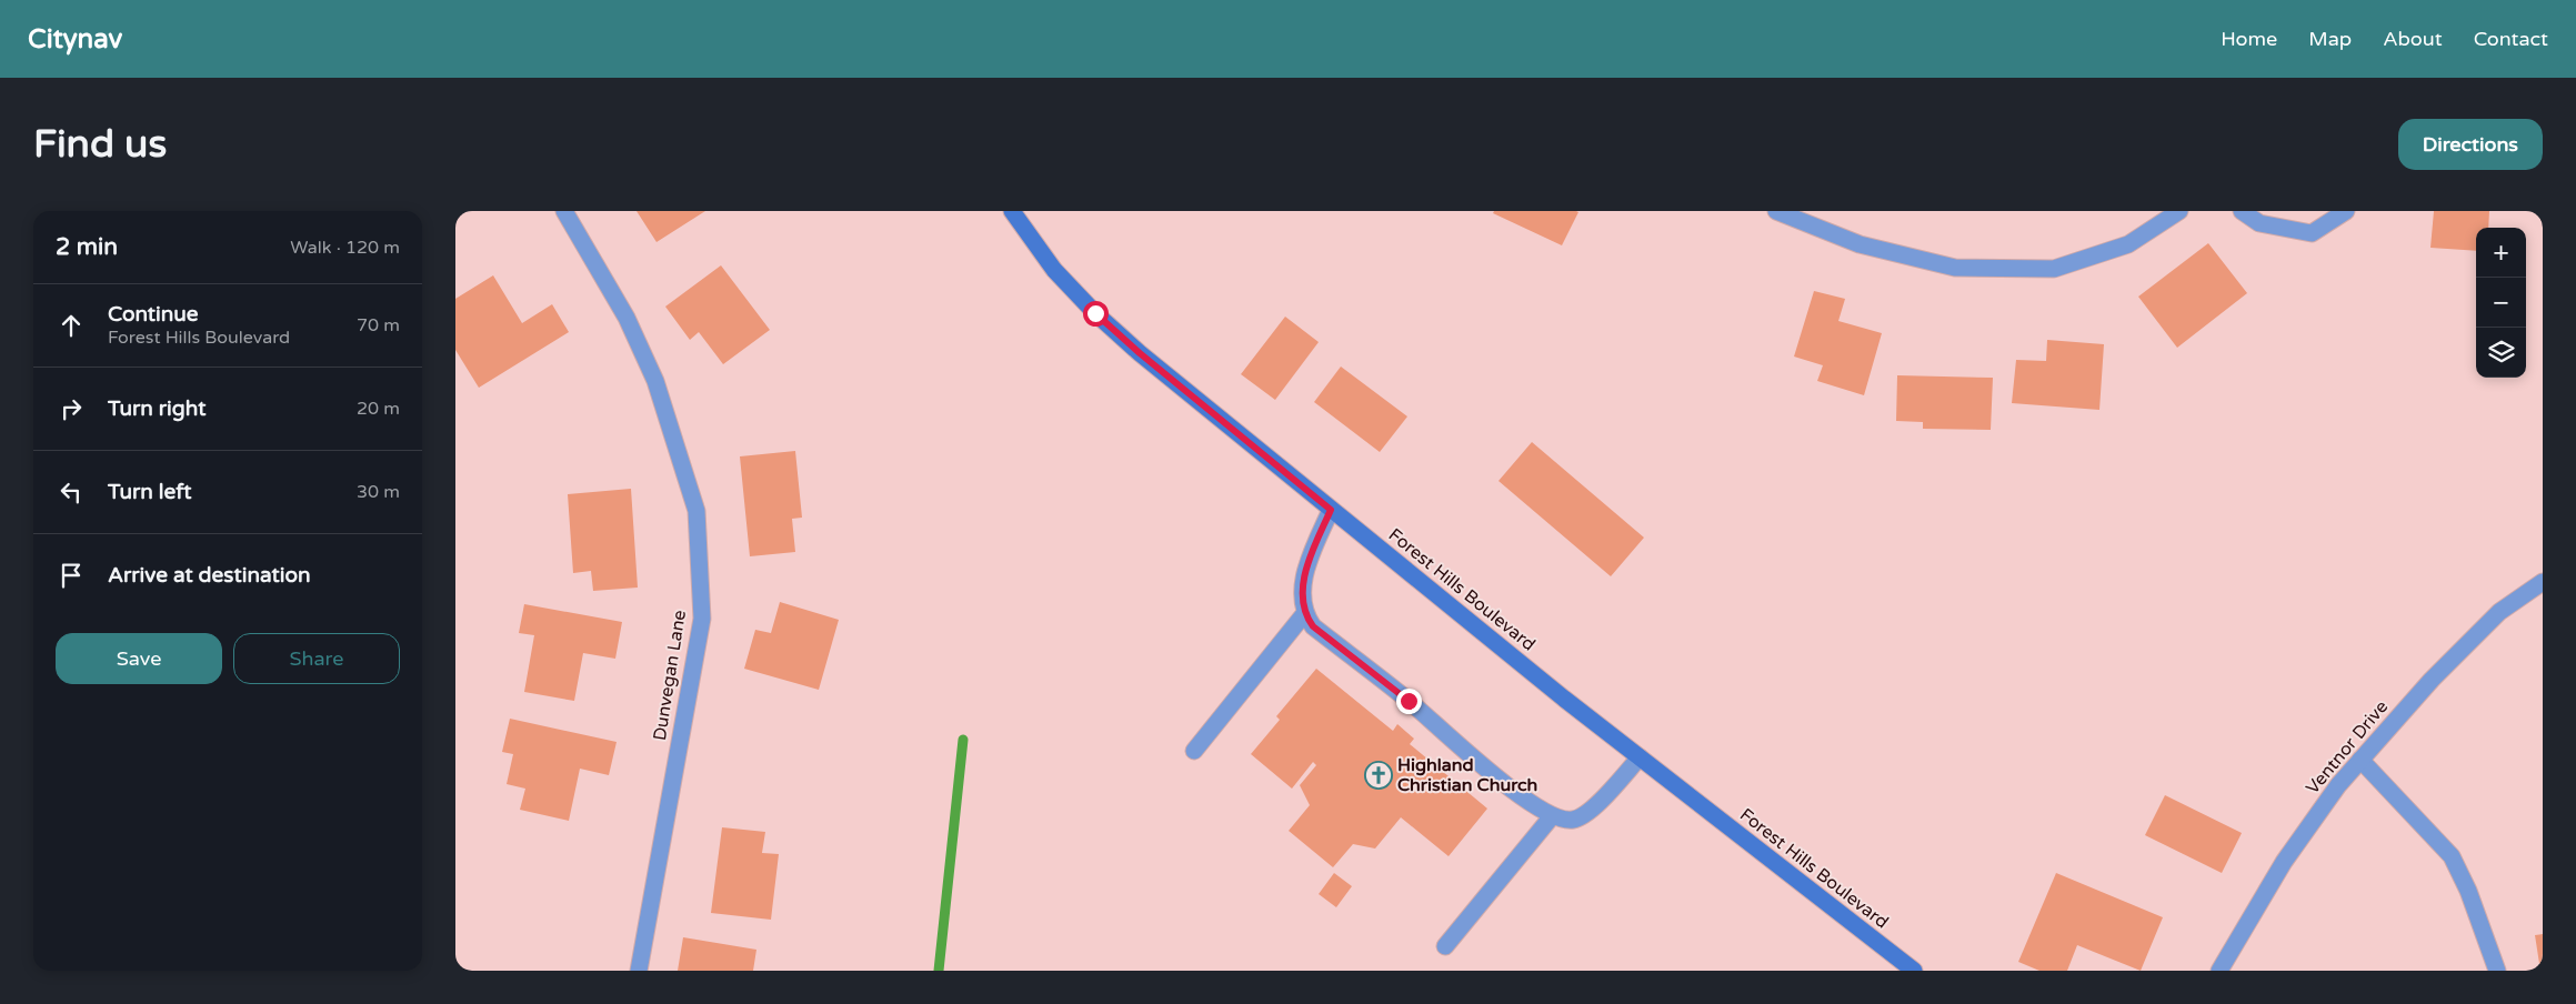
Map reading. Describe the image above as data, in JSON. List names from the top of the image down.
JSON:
{
  "streets": {
    "main road": ["Forest Hills Boulevard"],
    "street": ["Dunvegan Lane", "Ventnor Drive"]
  },
  "places": {
    "church": ["Highland Christian Church"]
  },
  "page": {
    "header": "Citynav",
    "nav": [
      "Home",
      "Map",
      "About",
      "Contact"
    ],
    "buttons": [
      "Directions",
      ["Save", "Share"]
    ],
    "title": "Find us",
    "heading": ["2 min", "Walk · 120 m"],
    "map_buttons": ["+", "−"],
    "list": [
      ["Continue", "Forest Hills Boulevard", "70 m"],
      ["Turn right", "20 m"],
      ["Turn left", "30 m"],
      "Arrive at destination"
    ]
  }
}
